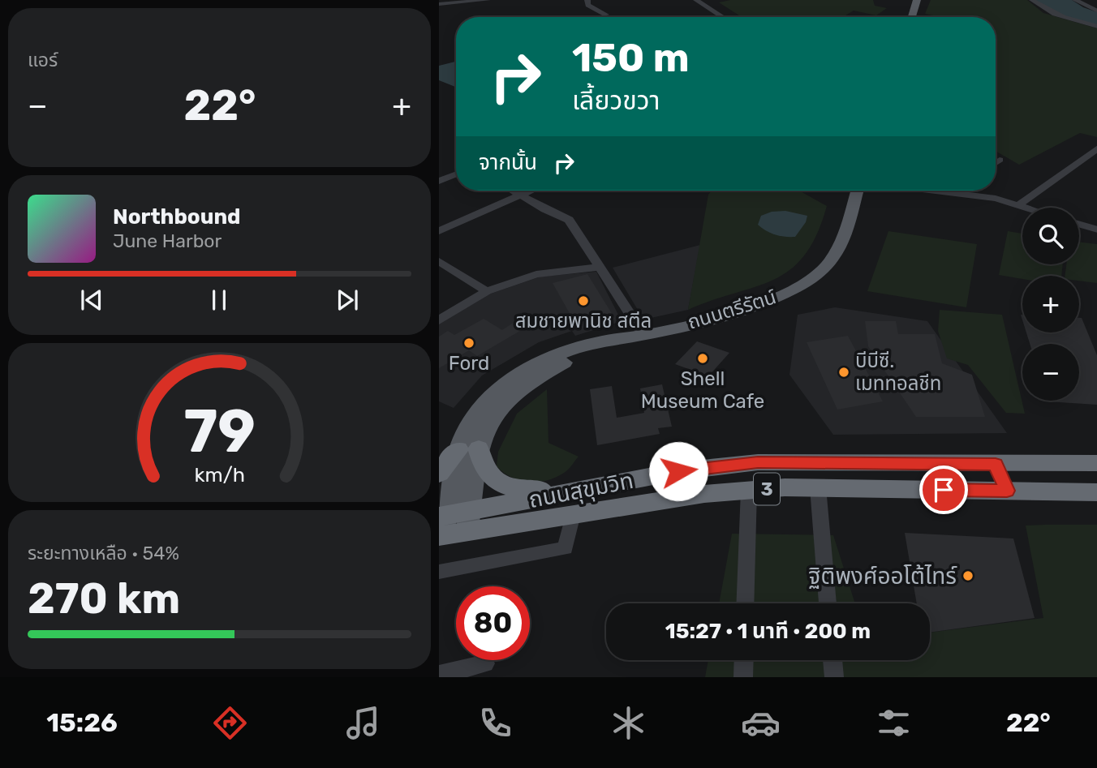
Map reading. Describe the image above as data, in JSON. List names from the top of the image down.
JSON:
{
  "streets": {
    "highway": ["3", "ถนนสุขุมวิท"],
    "main road": ["ถนนตรีรัตน์"]
  },
  "crossings": [
    ["ถนนตรีรัตน์", "ถนนสุขุมวิท"]
  ],
  "places": [
    "สมชายพานิช สตีล",
    "Ford",
    "Shell Museum Cafe",
    "บีบีซี. เมททอลชีท",
    "ฐิติพงศ์ออโต้ไทร์"
  ],
  "page": {
    "tile": [
      "แอร์",
      ["ระยะทางเหลือ · 54%", "270 km"]
    ],
    "turn": ["150 m", "เลี้ยวขวา"],
    "heat": ["−", "22°", "+"],
    "then": "จากนั้น",
    "song": ["Northbound", "June Harbor"],
    "map_buttons": ["+", "−"],
    "limit": "80",
    "trip": "15:27 · 1 นาที · 200 m",
    "tabs": ["15:26", "22°"],
    "gauge": ["79", "km/h"]
  }
}
